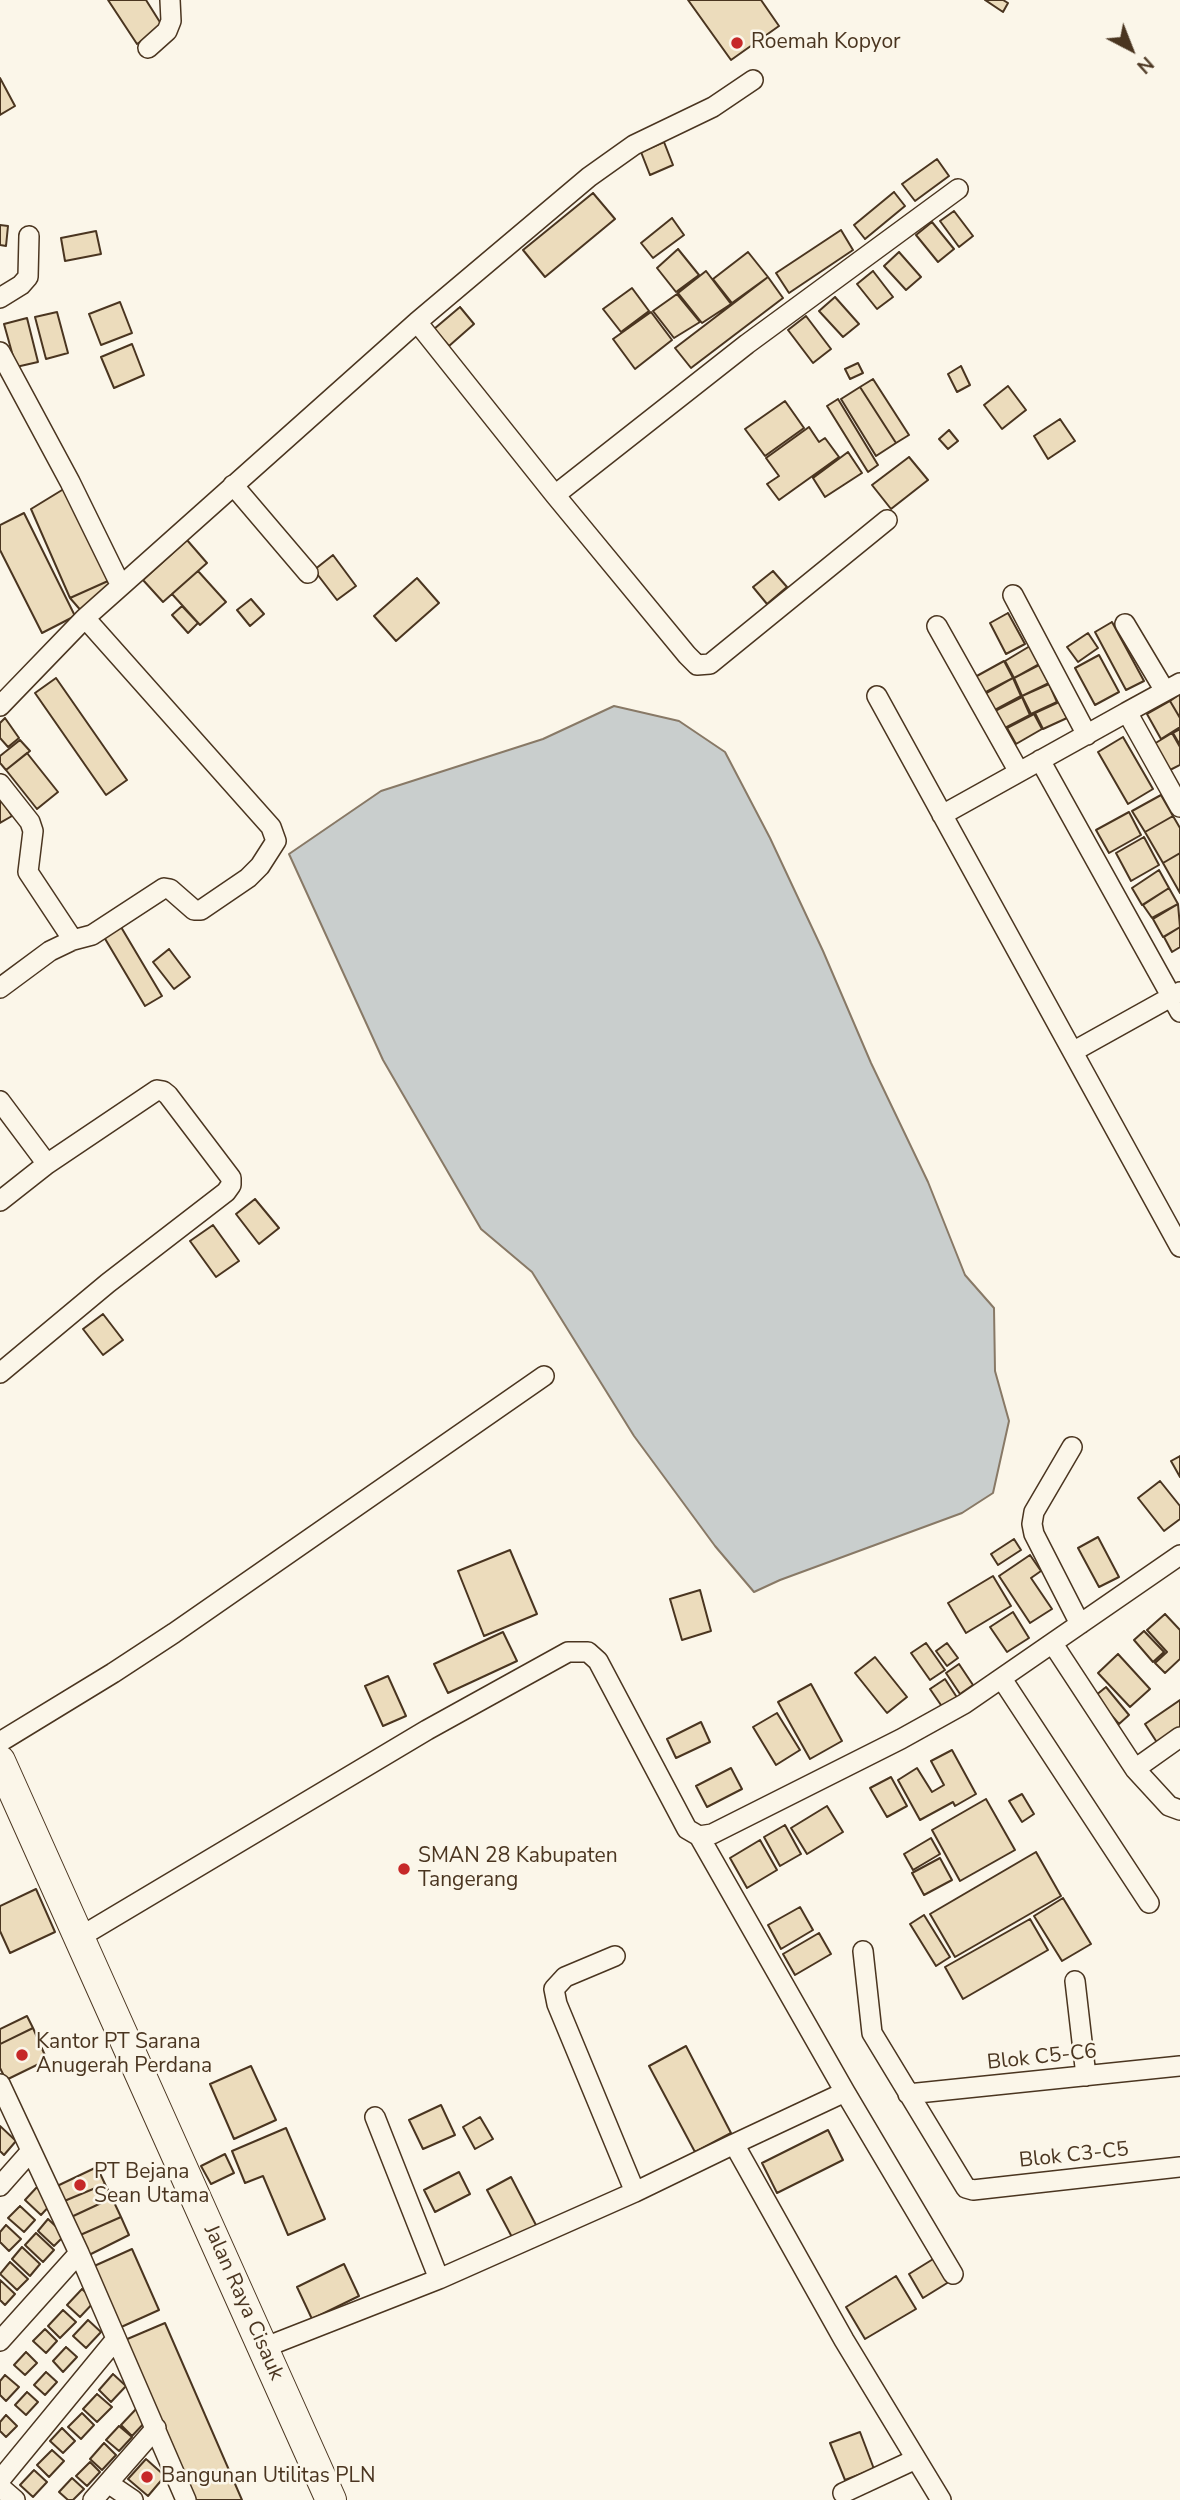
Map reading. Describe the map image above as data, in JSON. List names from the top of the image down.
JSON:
{
  "streets": {
    "main road": ["Jalan Raya Cisauk"],
    "street": ["Blok C5-C6", "Blok C3-C5"]
  },
  "crossings": [
    ["Blok C5-C6", "Blok C3-C5"]
  ],
  "places": [
    "Roemah Kopyor",
    "SMAN 28 Kabupaten Tangerang",
    "Kantor PT Sarana Anugerah Perdana",
    "PT Bejana Sean Utama",
    "Bangunan Utilitas PLN"
  ],
  "north": "bottom right"
}
